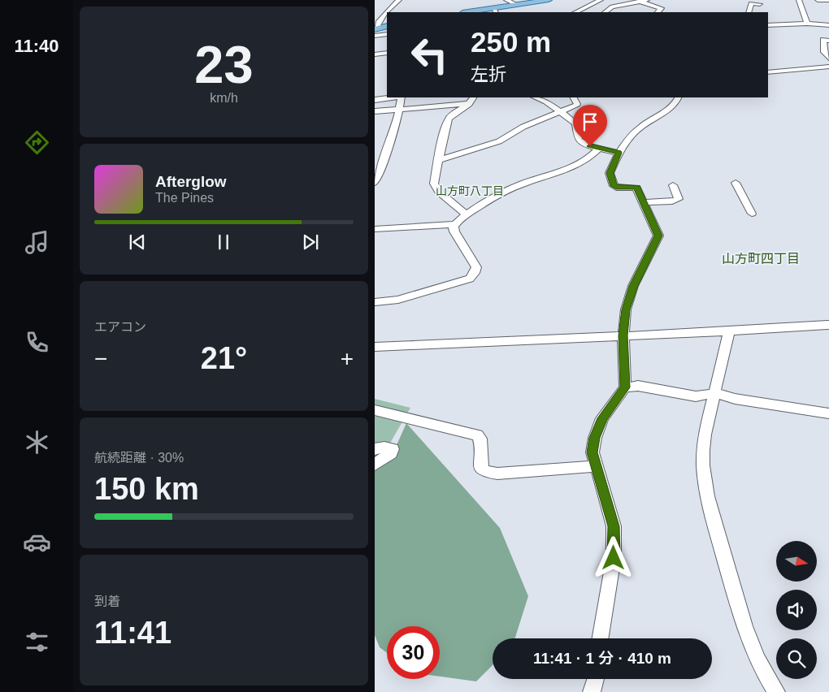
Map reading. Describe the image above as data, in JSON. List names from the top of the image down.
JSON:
{
  "districts": ["山方町八丁目", "山方町四丁目"],
  "north": "right",
  "page": {
    "tabs": "11:40",
    "tile": [
      ["23", "km/h"],
      "エアコン",
      ["航続距離 · 30%", "150 km"],
      ["到着", "11:41"]
    ],
    "turn": ["250 m", "左折"],
    "song": ["Afterglow", "The Pines"],
    "heat": ["−", "21°", "+"],
    "limit": "30",
    "trip": "11:41 · 1 分 · 410 m"
  }
}
